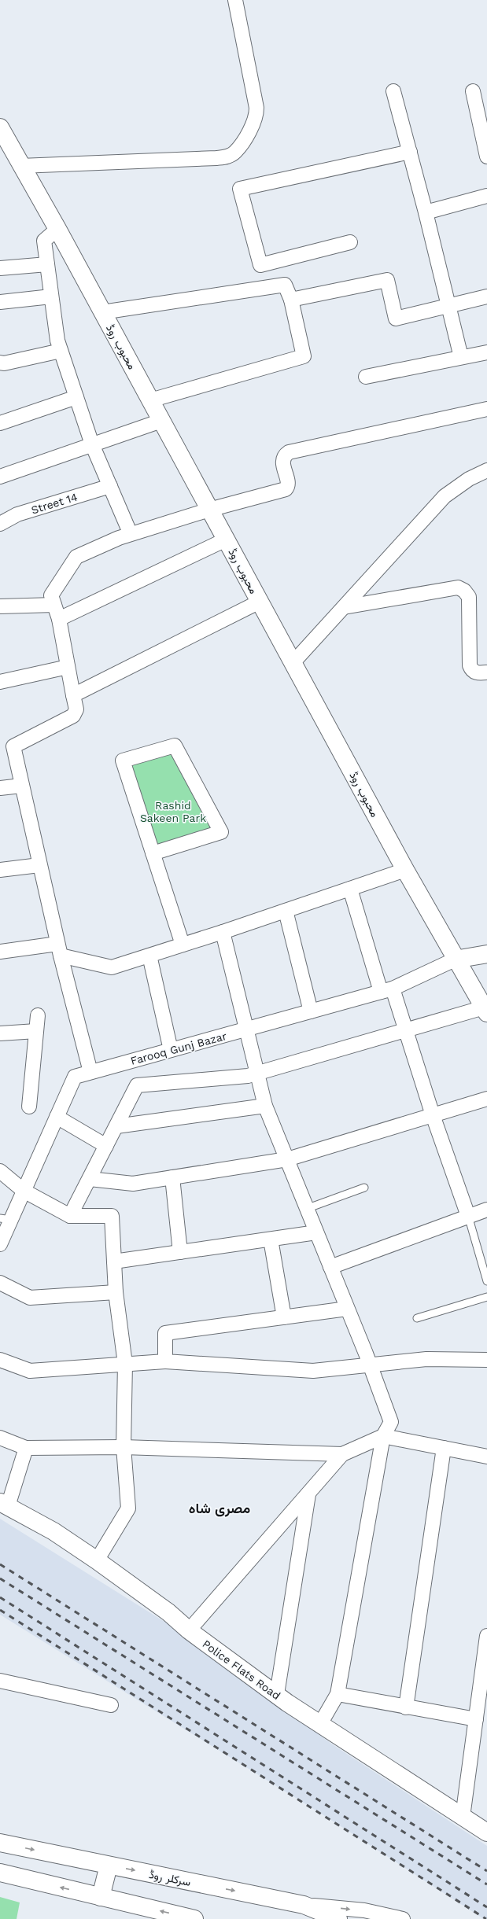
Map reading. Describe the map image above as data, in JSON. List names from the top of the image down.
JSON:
{
  "streets": {
    "main road": ["محبوب روڈ", "Police Flats Road", "سرکلر روڈ"],
    "street": ["Street 14", "Farooq Gunj Bazar"]
  },
  "crossings": [
    ["محبوب روڈ", "Farooq Gunj Bazar"]
  ],
  "districts": ["مصری شاہ"],
  "parks": ["Rashid Sakeen Park"]
}
